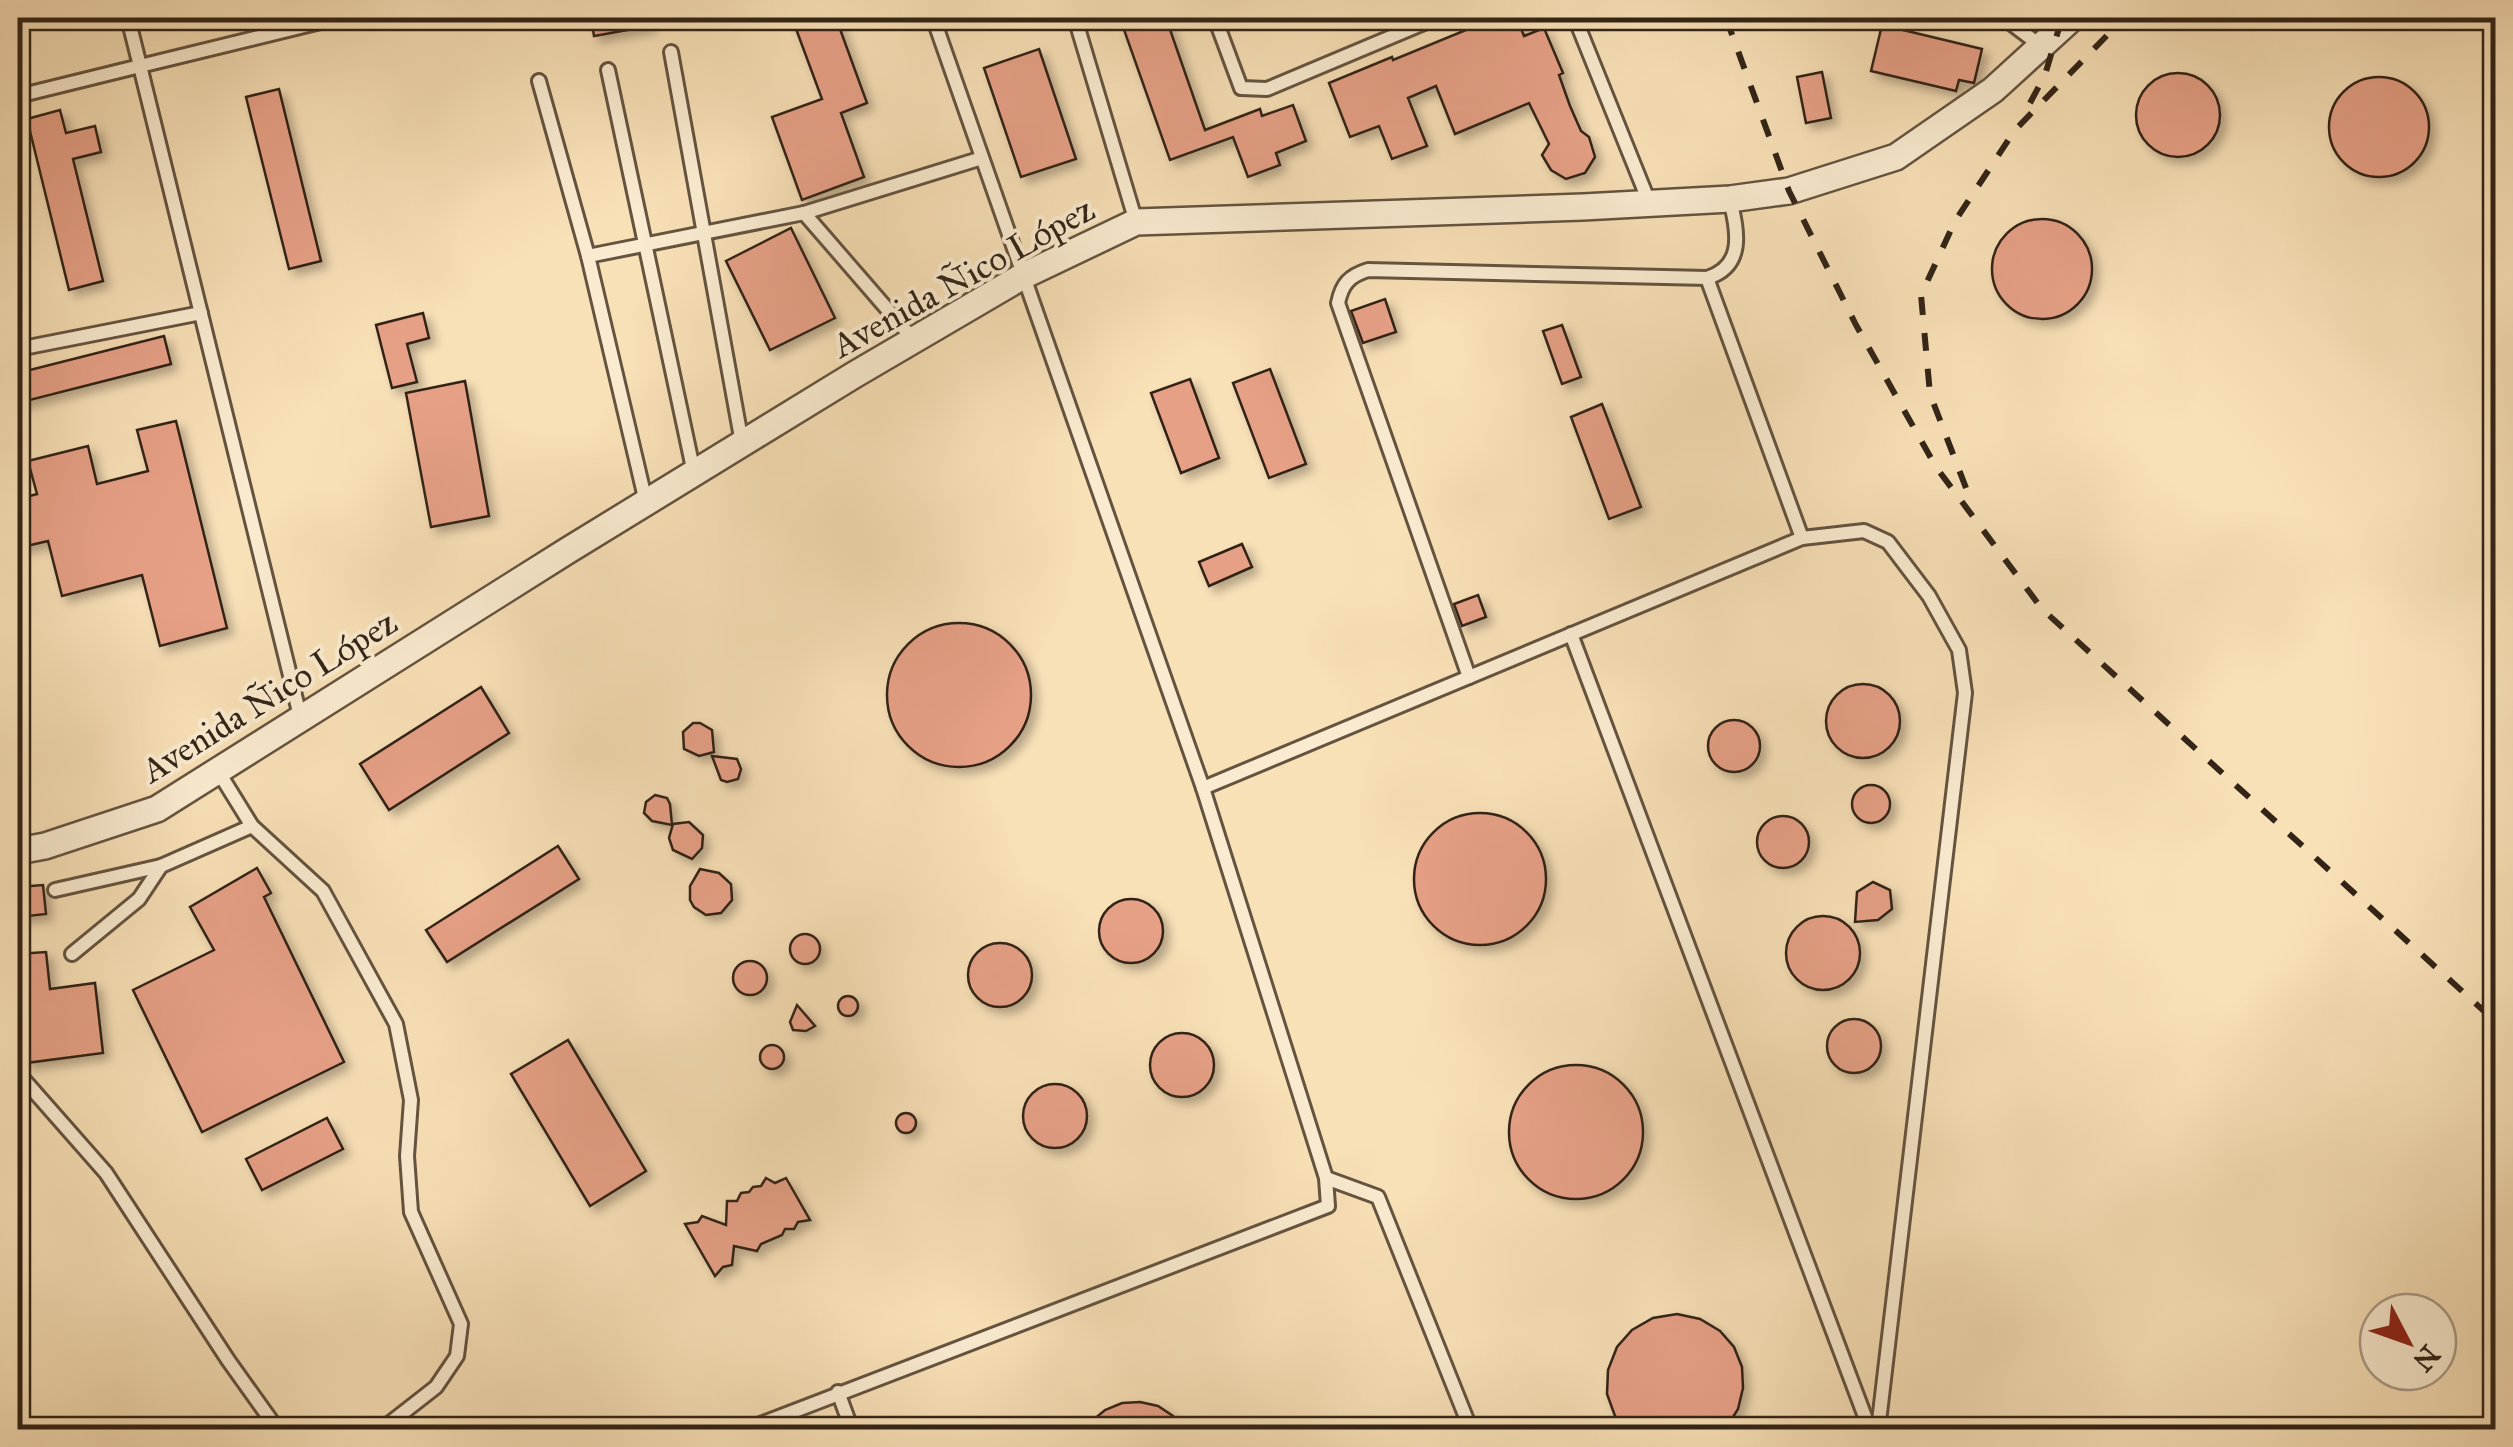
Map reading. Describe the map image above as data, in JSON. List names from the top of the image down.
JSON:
{
  "streets": {
    "street": ["Avenida Ñico López"]
  },
  "north": "bottom right"
}
